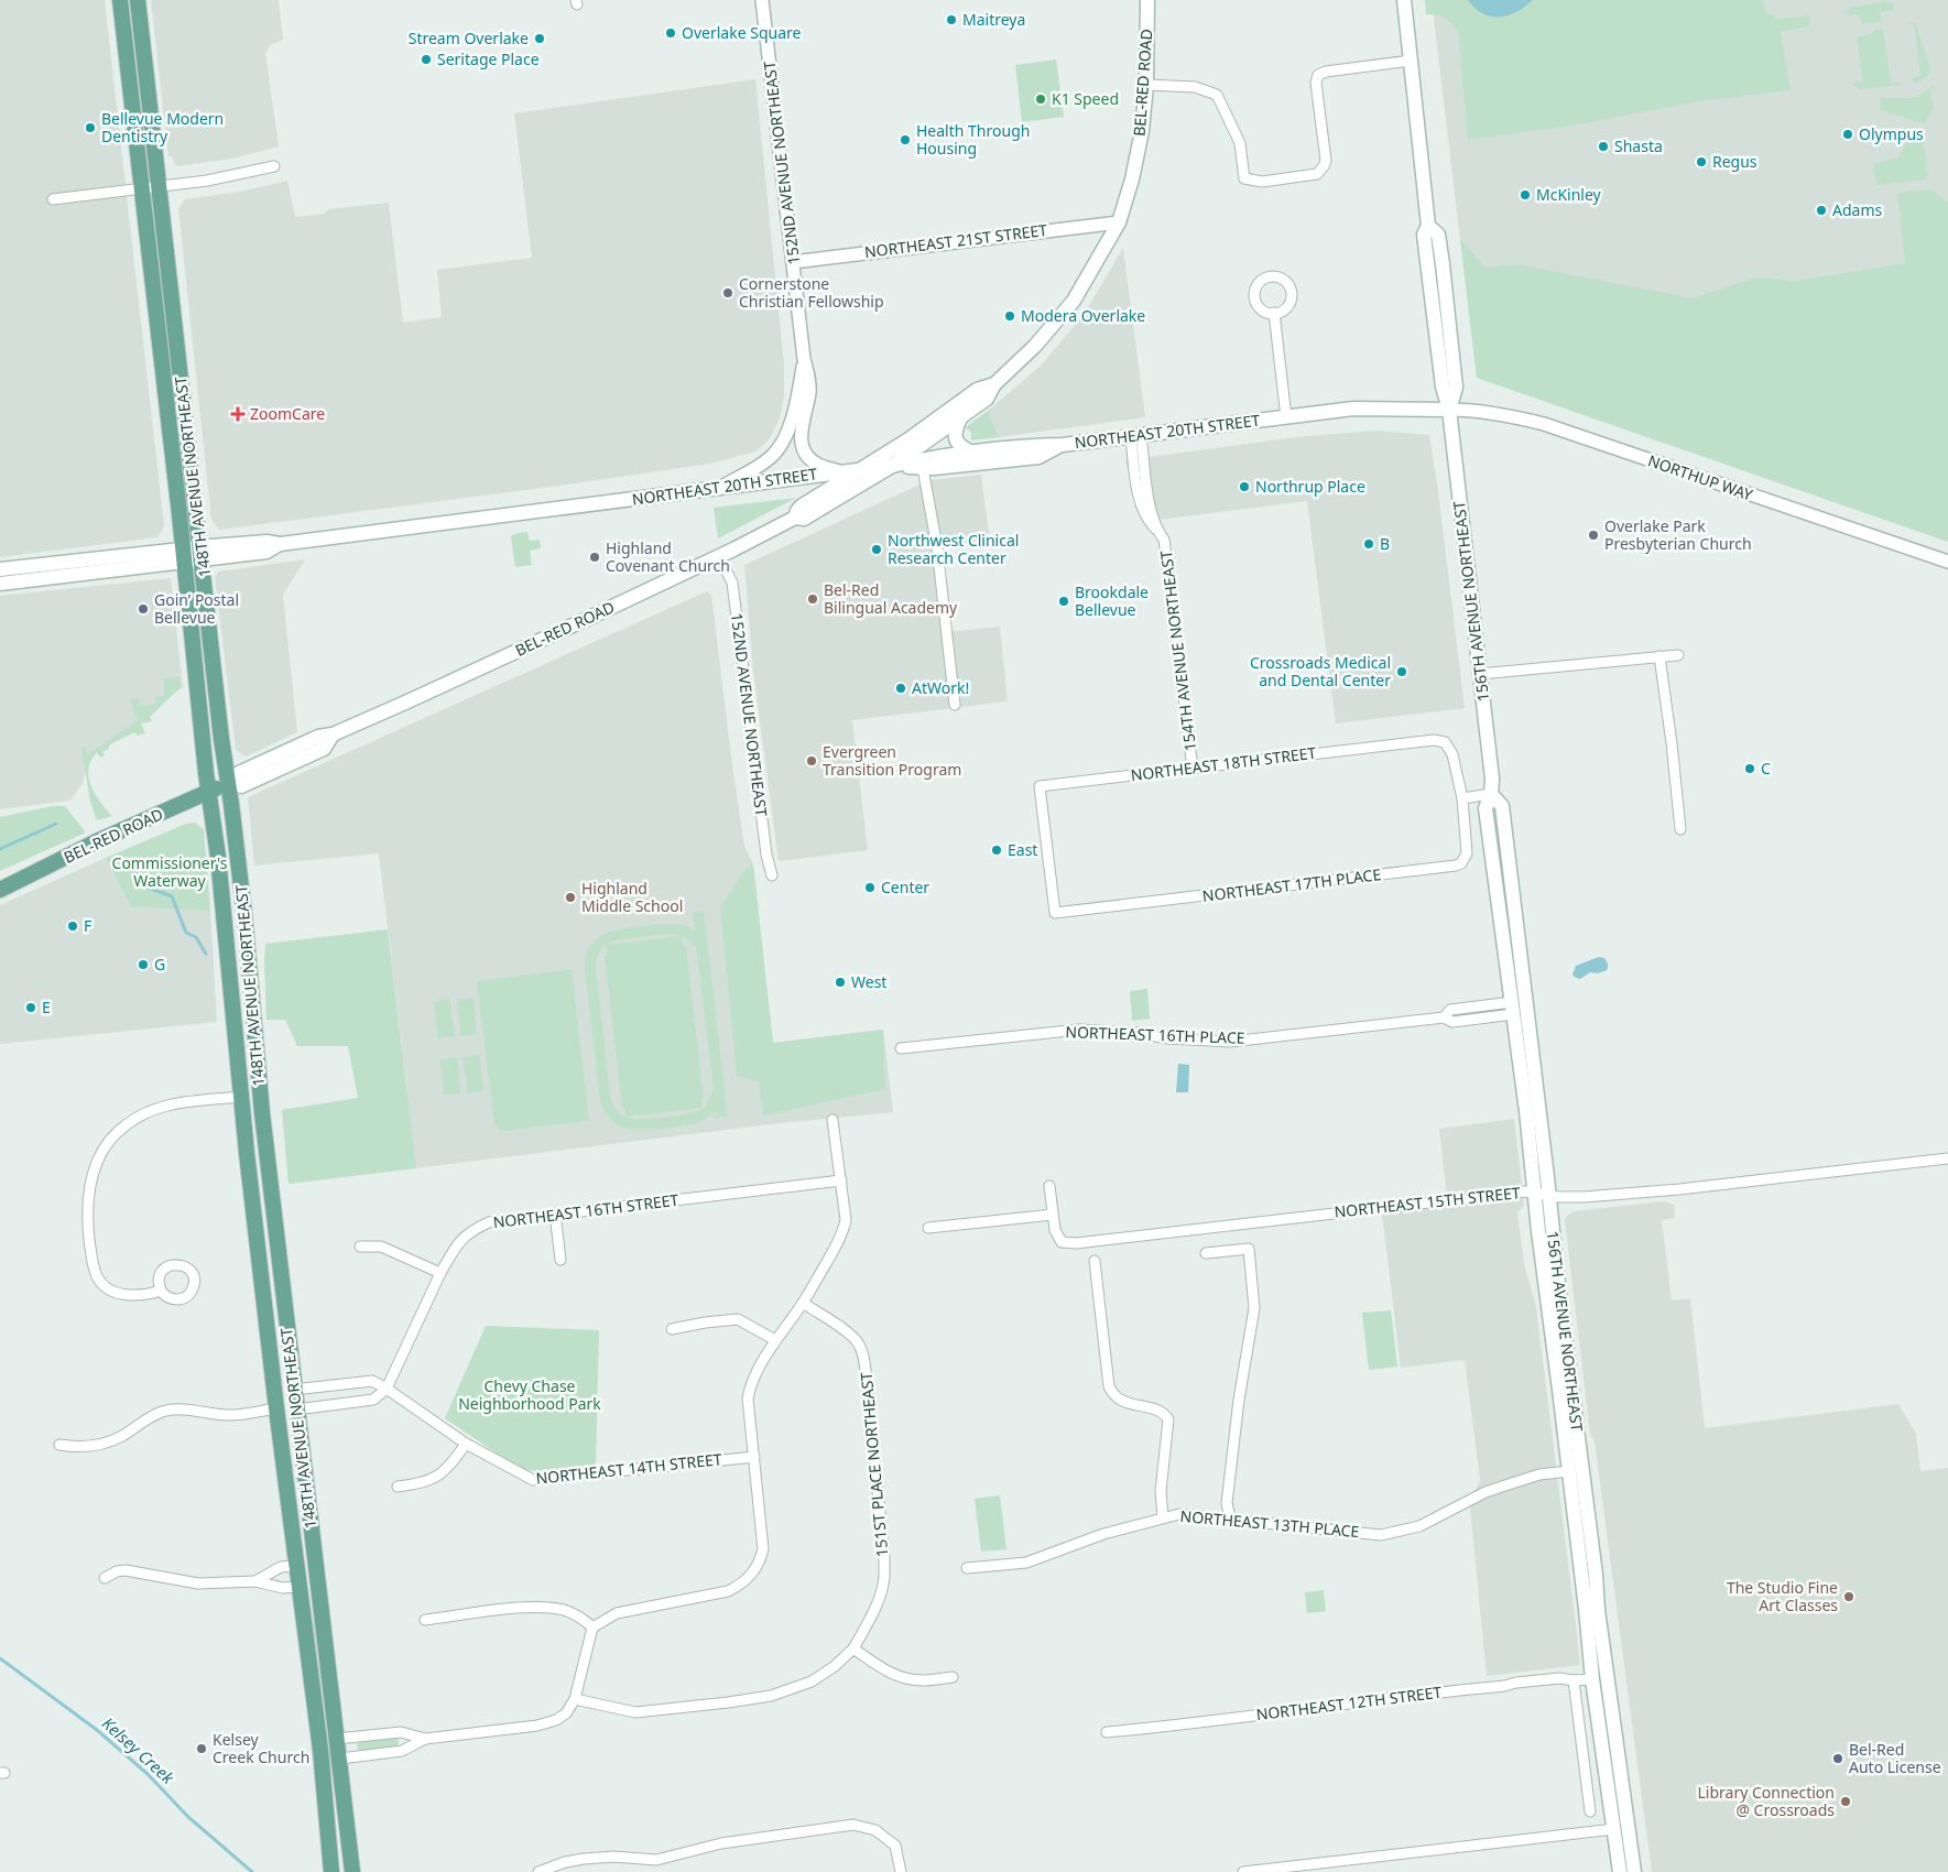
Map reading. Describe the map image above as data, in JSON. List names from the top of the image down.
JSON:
{
  "streets": {
    "main road": [
      "BEL-RED ROAD",
      "NORTHEAST 20TH STREET",
      "148TH AVENUE NORTHEAST",
      "156TH AVENUE NORTHEAST"
    ],
    "street": [
      "152ND AVENUE NORTHEAST",
      "NORTHEAST 21ST STREET",
      "NORTHUP WAY",
      "154TH AVENUE NORTHEAST",
      "NORTHEAST 18TH STREET",
      "NORTHEAST 17TH PLACE",
      "NORTHEAST 16TH PLACE",
      "NORTHEAST 15TH STREET",
      "NORTHEAST 16TH STREET",
      "151ST PLACE NORTHEAST",
      "NORTHEAST 14TH STREET",
      "NORTHEAST 13TH PLACE",
      "NORTHEAST 12TH STREET"
    ]
  },
  "crossings": [
    ["BEL-RED ROAD", "152ND AVENUE NORTHEAST"],
    ["BEL-RED ROAD", "NORTHEAST 21ST STREET"],
    ["BEL-RED ROAD", "NORTHEAST 20TH STREET"],
    ["BEL-RED ROAD", "148TH AVENUE NORTHEAST"],
    ["152ND AVENUE NORTHEAST", "NORTHEAST 21ST STREET"],
    ["NORTHEAST 20TH STREET", "148TH AVENUE NORTHEAST"],
    ["NORTHEAST 20TH STREET", "NORTHUP WAY"],
    ["NORTHEAST 20TH STREET", "156TH AVENUE NORTHEAST"],
    ["NORTHEAST 20TH STREET", "154TH AVENUE NORTHEAST"],
    ["NORTHUP WAY", "156TH AVENUE NORTHEAST"],
    ["156TH AVENUE NORTHEAST", "NORTHEAST 16TH PLACE"],
    ["156TH AVENUE NORTHEAST", "NORTHEAST 15TH STREET"],
    ["156TH AVENUE NORTHEAST", "NORTHEAST 13TH PLACE"],
    ["156TH AVENUE NORTHEAST", "NORTHEAST 12TH STREET"],
    ["154TH AVENUE NORTHEAST", "NORTHEAST 18TH STREET"],
    ["NORTHEAST 18TH STREET", "NORTHEAST 17TH PLACE"],
    ["NORTHEAST 16TH STREET", "NORTHEAST 14TH STREET"]
  ],
  "water": ["Kelsey Creek"],
  "parks": ["Commissioner's Waterway", "Chevy Chase Neighborhood Park"],
  "places": {
    "other": [
      "Maitreya",
      "Overlake Square",
      "Stream Overlake",
      "Seritage Place",
      "K1 Speed",
      "Bellevue Modern Dentistry",
      "Olympus",
      "Health Through Housing",
      "Shasta",
      "Regus",
      "McKinley",
      "Adams",
      "Cornerstone Christian Fellowship",
      "Modera Overlake",
      "Northrup Place",
      "Overlake Park Presbyterian Church",
      "B",
      "Northwest Clinical Research Center",
      "Highland Covenant Church",
      "Bel-Red Bilingual Academy",
      "Brookdale Bellevue",
      "Goin’ Postal Bellevue",
      "Crossroads Medical and Dental Center",
      "AtWork!",
      "Evergreen Transition Program",
      "C",
      "East",
      "Center",
      "Highland Middle School",
      "F",
      "G",
      "West",
      "E",
      "The Studio Fine Art Classes",
      "Kelsey Creek Church",
      "Bel-Red Auto License",
      "Library Connection @ Crossroads"
    ],
    "health": ["ZoomCare"]
  }
}
